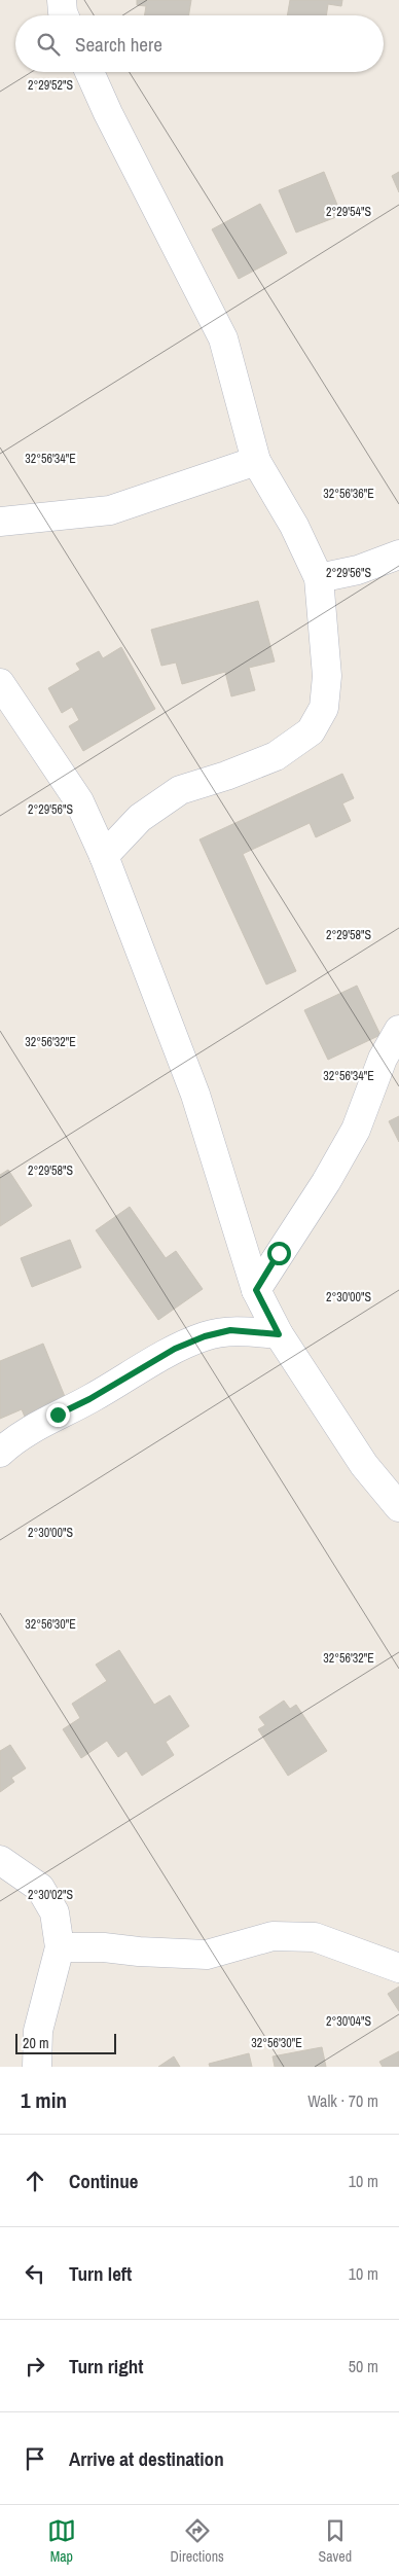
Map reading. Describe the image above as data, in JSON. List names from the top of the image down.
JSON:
{
  "scale_bar": "20 m",
  "page": {
    "search": "Search here",
    "scale": "20 m",
    "heading": ["1 min", "Walk · 70 m"],
    "list": [
      ["Continue", "10 m"],
      ["Turn left", "10 m"],
      ["Turn right", "50 m"],
      "Arrive at destination"
    ],
    "nav": ["Map", "Directions", "Saved"]
  },
  "coordinates": [
    "2°29'52\"S",
    "2°29'54\"S",
    "32°56'34\"E",
    "32°56'36\"E",
    "2°29'56\"S",
    "2°29'58\"S",
    "32°56'32\"E",
    "2°30'00\"S",
    "32°56'30\"E",
    "2°30'02\"S",
    "2°30'04\"S"
  ]
}
